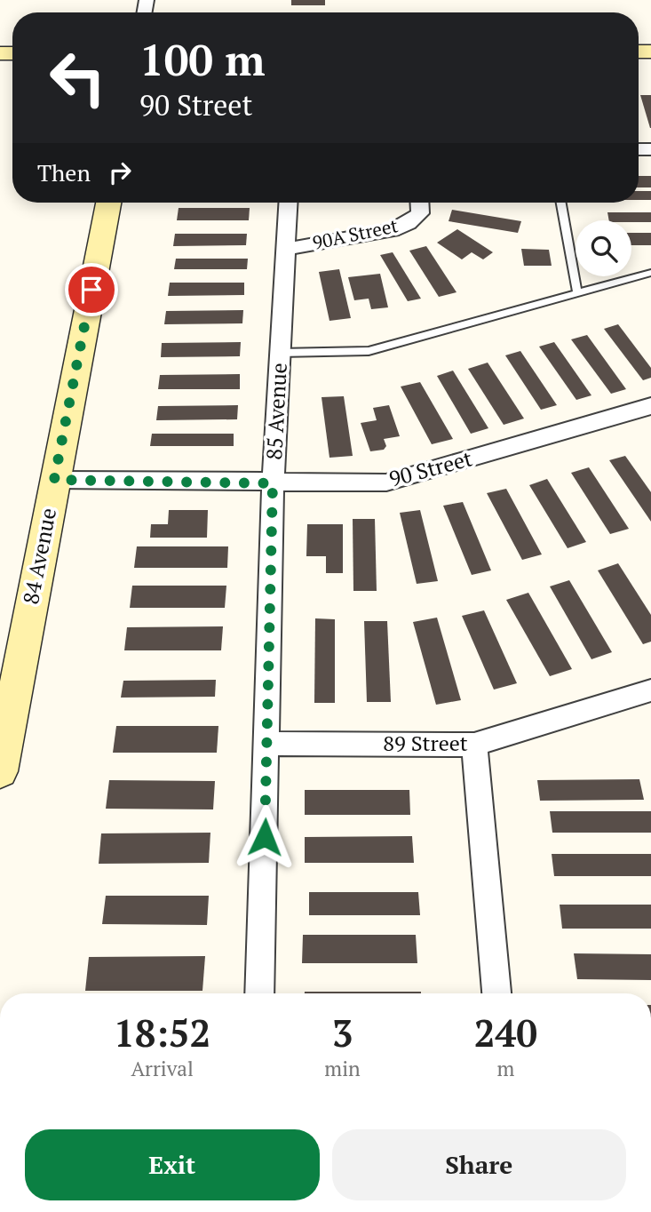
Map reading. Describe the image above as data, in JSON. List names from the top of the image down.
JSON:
{
  "streets": {
    "street": [
      "90A Street",
      "85 Avenue",
      "90 Street",
      "84 Avenue",
      "89 Street"
    ]
  },
  "crossings": [
    ["90A Street", "85 Avenue"],
    ["85 Avenue", "90 Street"],
    ["85 Avenue", "89 Street"],
    ["90 Street", "84 Avenue"]
  ],
  "page": {
    "turn": ["100 m", "90 Street"],
    "then": "Then",
    "eta": [
      "18:52",
      "Arrival",
      "3",
      "min",
      "240",
      "m"
    ],
    "buttons": ["Exit", "Share"]
  }
}
